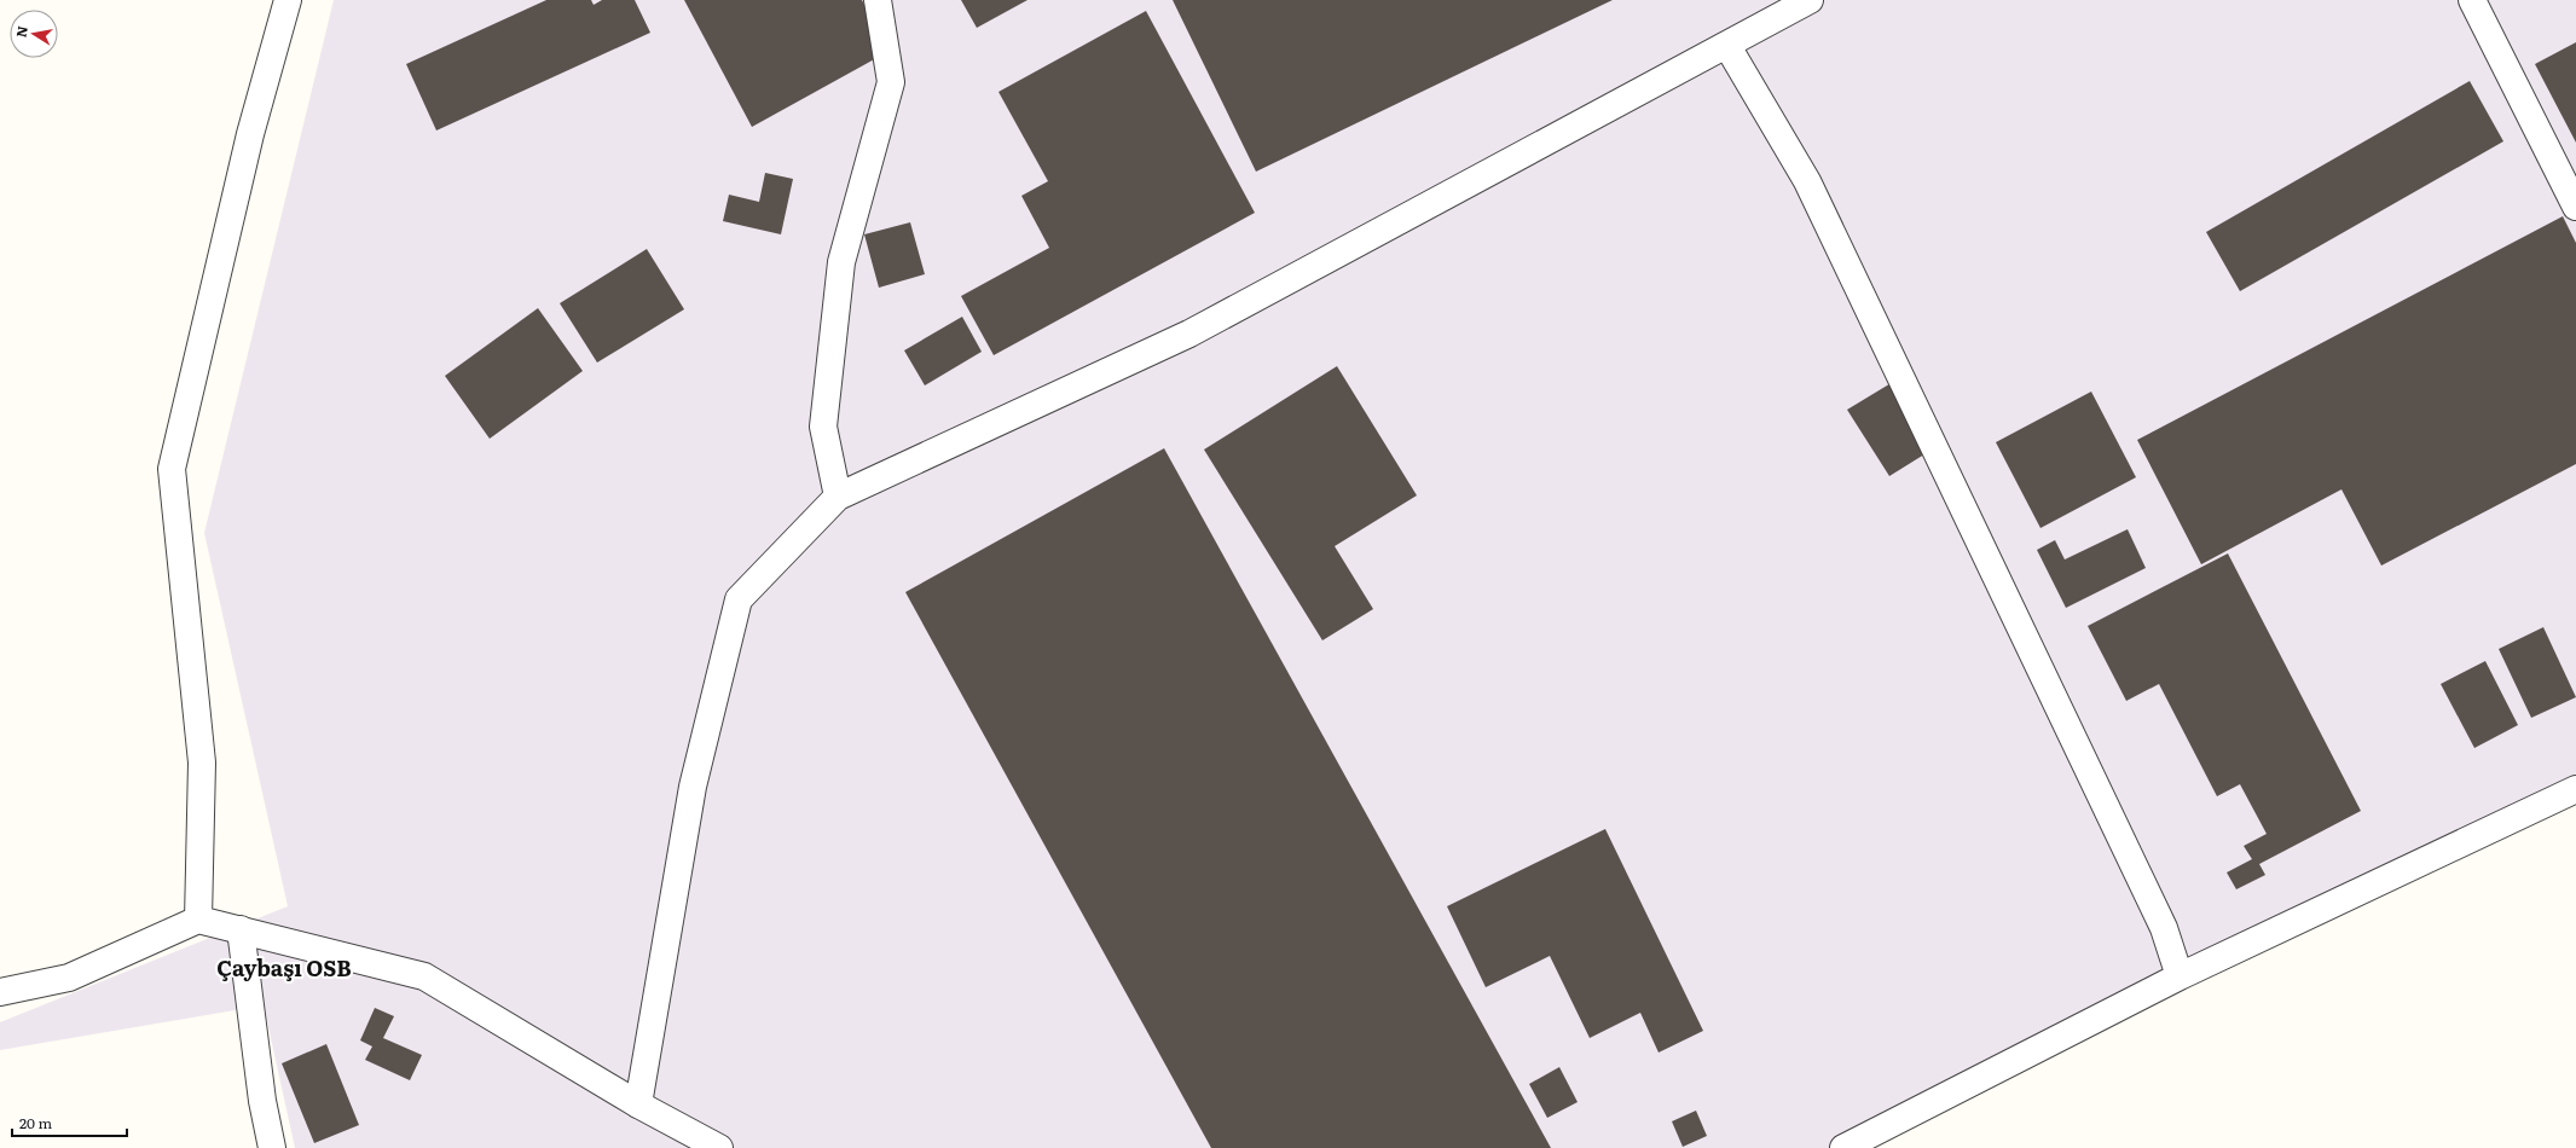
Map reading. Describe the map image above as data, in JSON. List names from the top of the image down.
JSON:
{
  "districts": ["Çaybaşı OSB"],
  "scale_bar": "20 m",
  "north": "left"
}
